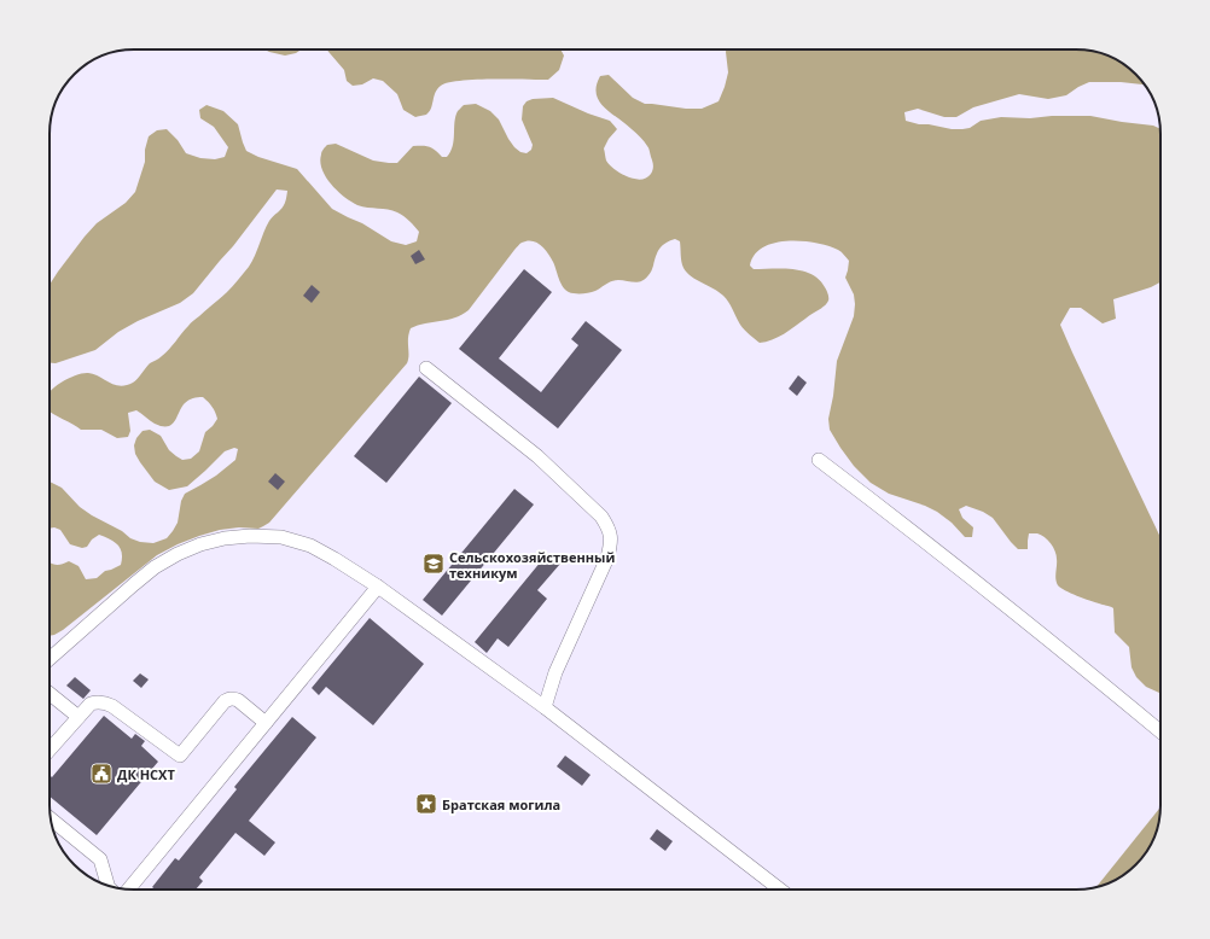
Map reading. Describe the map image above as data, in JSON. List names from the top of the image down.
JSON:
{
  "places": {
    "school or university": ["Сельскохозяйственный техникум"],
    "public building": ["ДК НСХТ"],
    "place": ["Братская могила"]
  }
}
